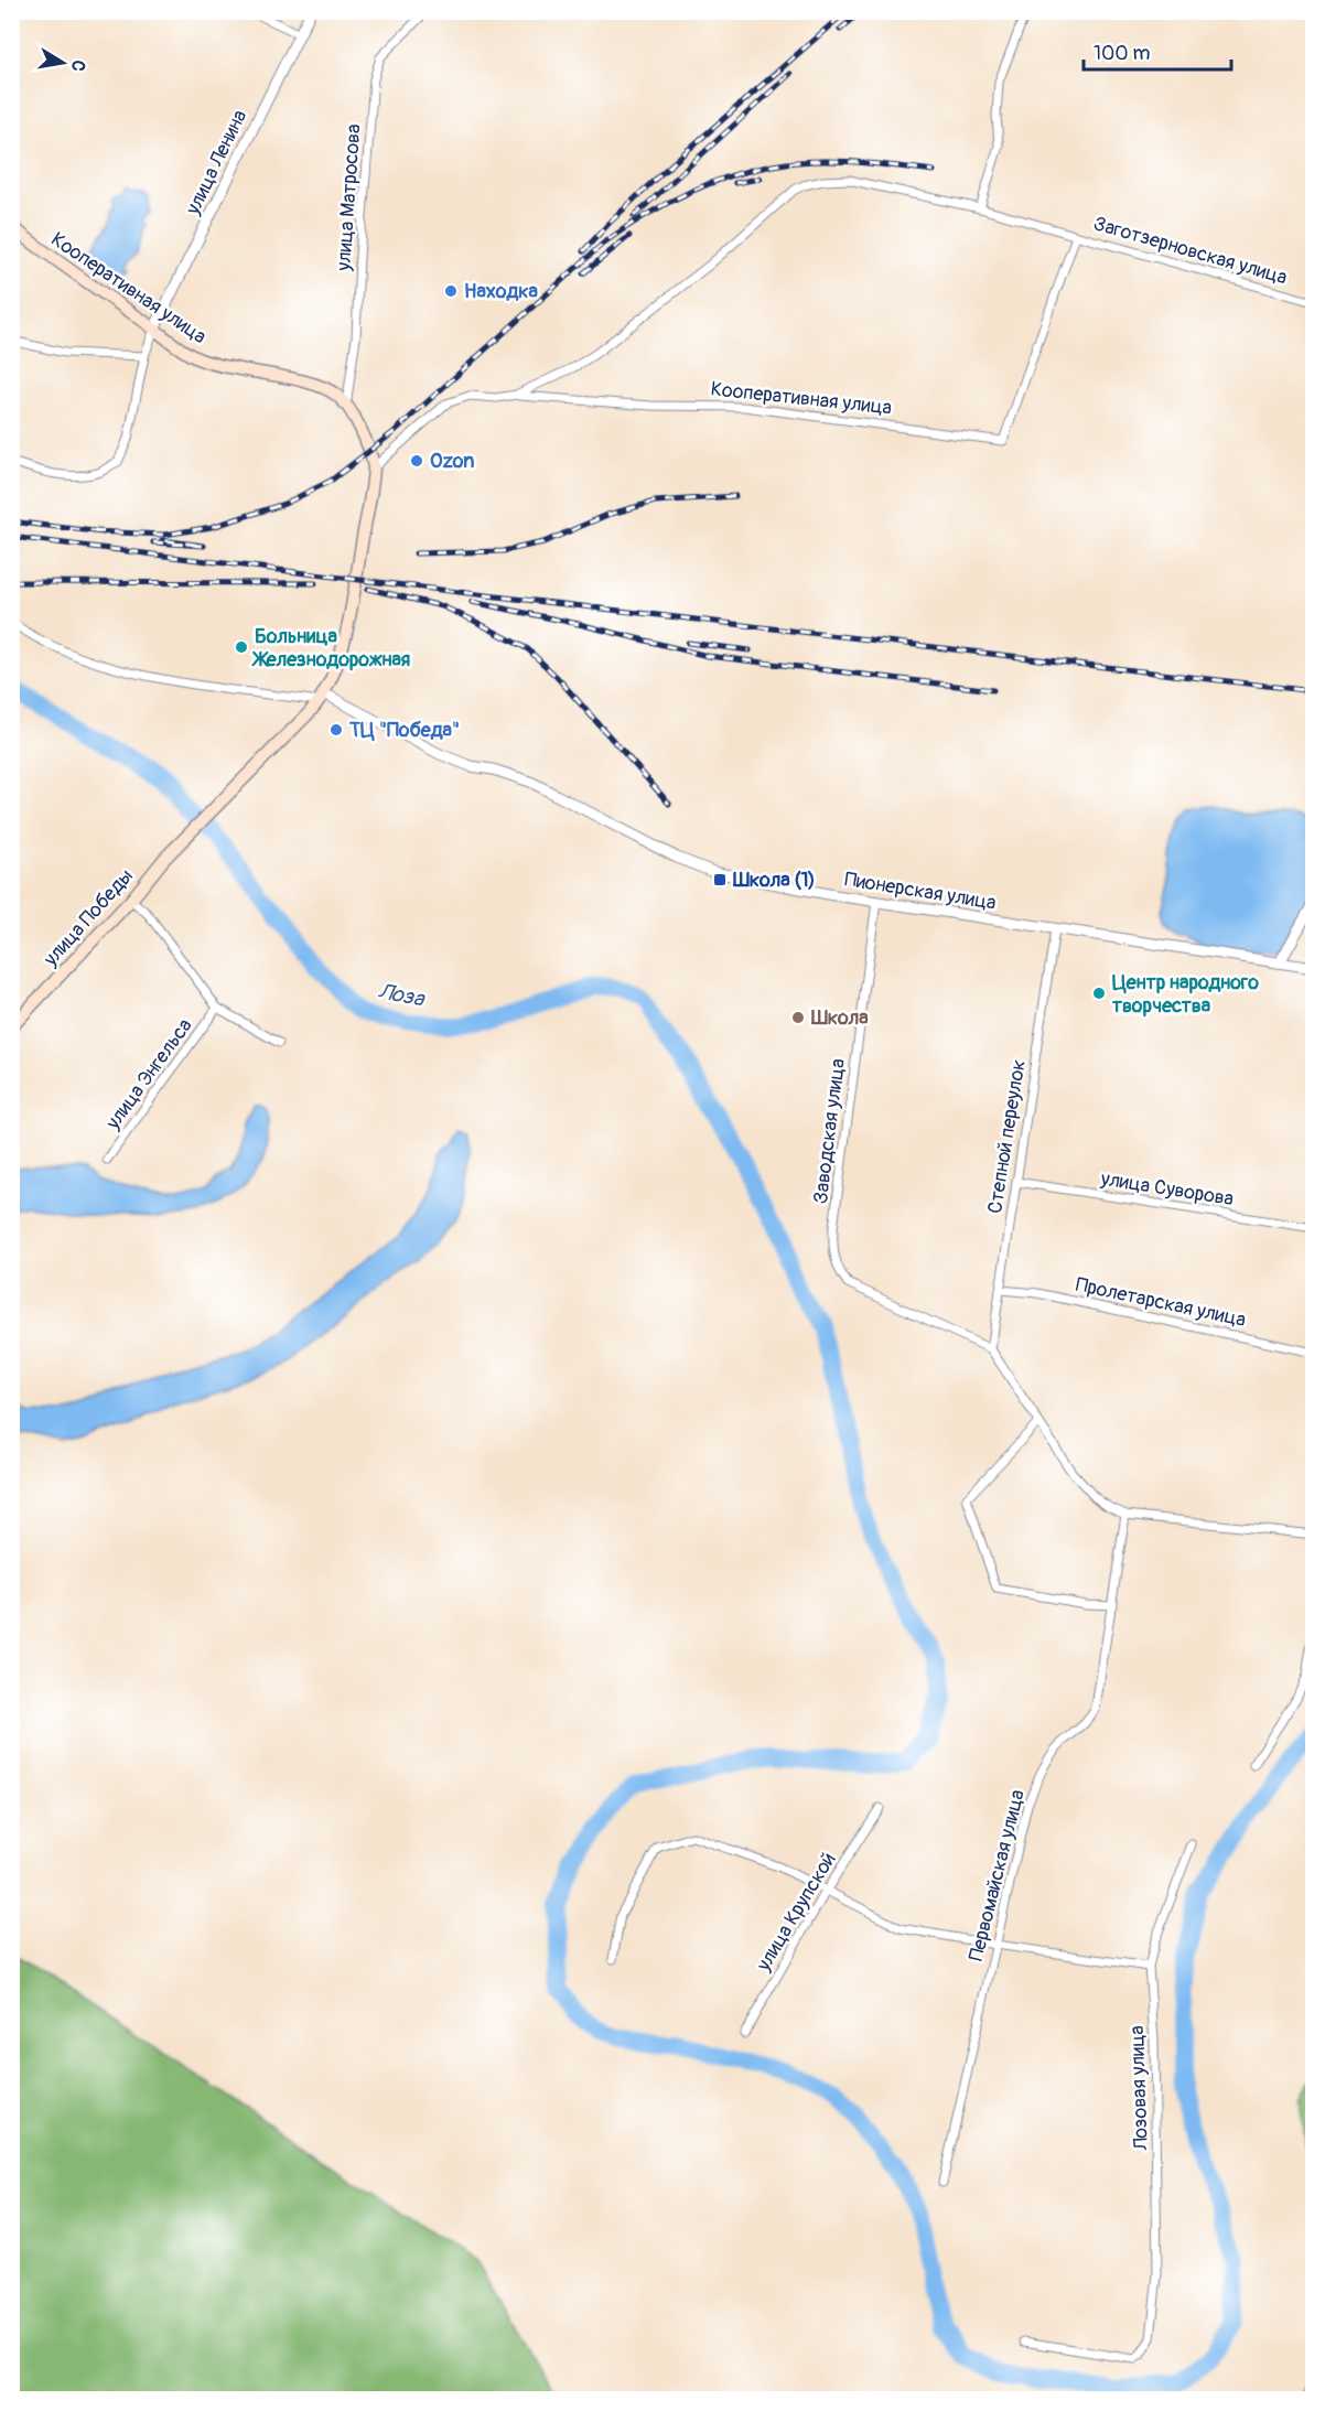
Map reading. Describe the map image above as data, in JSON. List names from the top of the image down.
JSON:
{
  "streets": {
    "main road": ["Кооперативная улица", "улица Победы"],
    "street": [
      "улица Ленина",
      "улица Матросова",
      "Заготзерновская улица",
      "Пионерская улица",
      "улица Энгельса",
      "Заводская улица",
      "Степной переулок",
      "улица Суворова",
      "Пролетарская улица",
      "Первомайская улица",
      "улица Крупской",
      "Лозовая улица"
    ]
  },
  "crossings": [
    ["улица Ленина", "Кооперативная улица"],
    ["улица Матросова", "Кооперативная улица"],
    ["Заготзерновская улица", "Кооперативная улица"],
    ["Кооперативная улица", "Пионерская улица"],
    ["Кооперативная улица", "улица Победы"],
    ["Пионерская улица", "улица Победы"],
    ["Пионерская улица", "Заводская улица"],
    ["Пионерская улица", "Степной переулок"],
    ["Заводская улица", "Степной переулок"],
    ["Степной переулок", "улица Суворова"],
    ["Степной переулок", "Пролетарская улица"]
  ],
  "water": ["Лоза"],
  "places": {
    "other": [
      "Находка",
      "Ozon",
      "Больница Железнодорожная",
      "ТЦ \"Победа\"",
      "Центр народного творчества",
      "Школа"
    ],
    "transit": ["Школа (1)"]
  },
  "scale_bar": "100 m",
  "north": "right"
}
